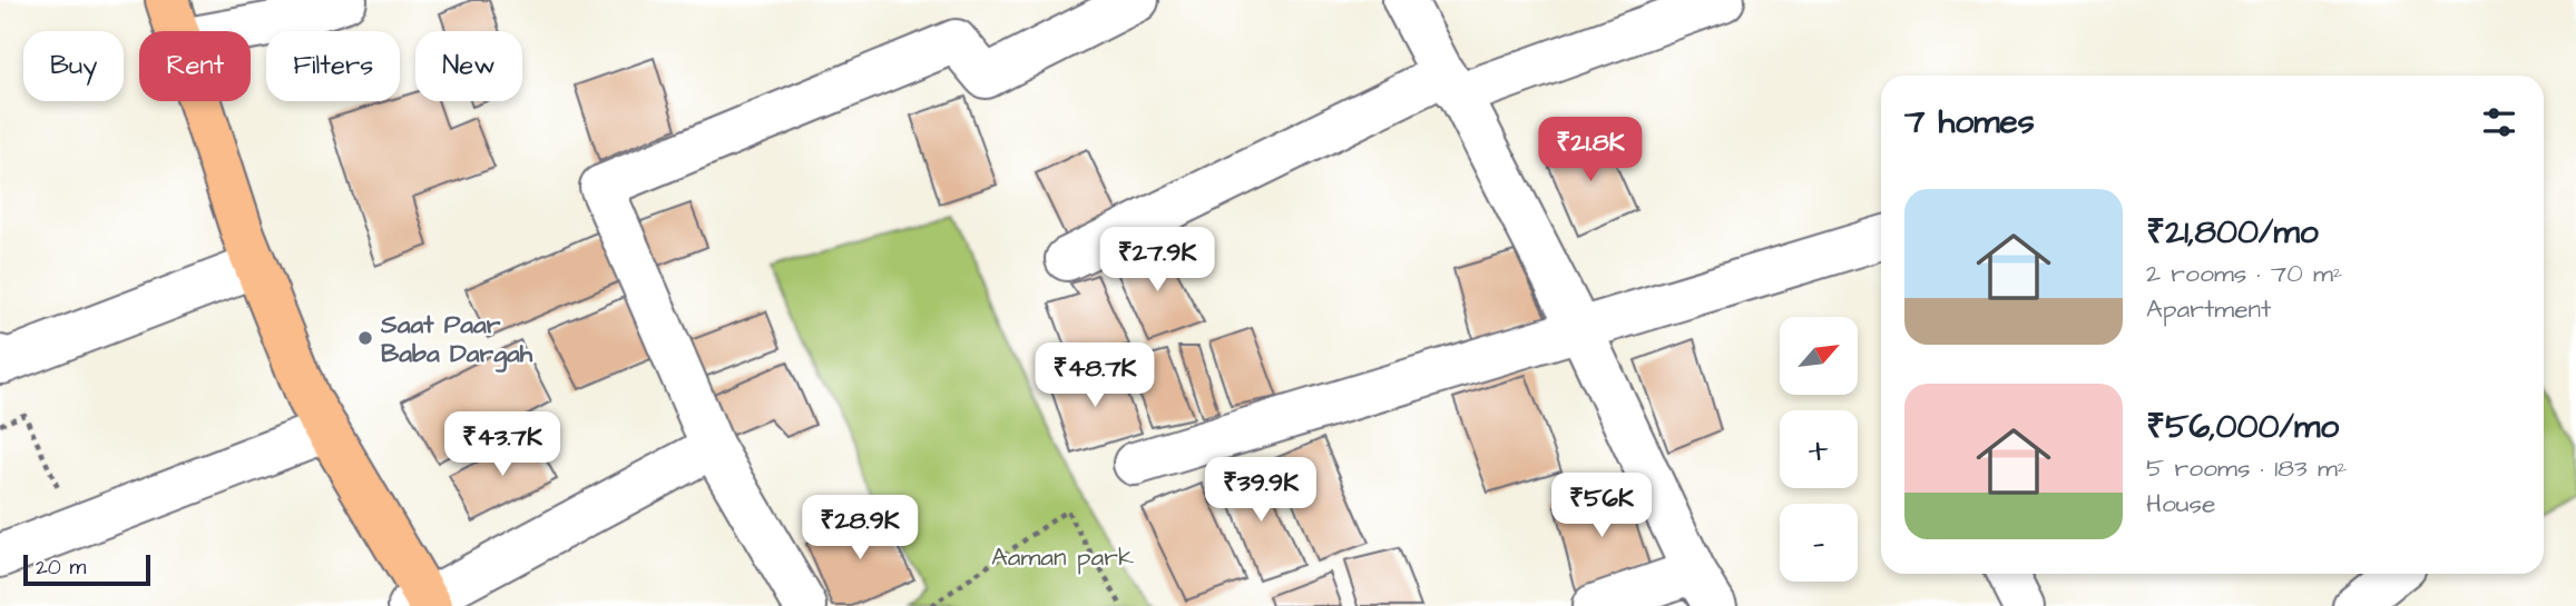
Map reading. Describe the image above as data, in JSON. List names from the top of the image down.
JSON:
{
  "parks": ["Aaman park"],
  "places": ["Saat Paar Baba Dargah"],
  "scale_bar": "20 m",
  "north": "top right",
  "page": {
    "chip": [
      "Buy",
      "Rent",
      "Filters",
      "New"
    ],
    "heading": "7 homes",
    "price": [
      "₹21.8K",
      "₹27.9K",
      "₹48.7K",
      "₹43.7K",
      "₹39.9K",
      "₹56K",
      "₹28.9K"
    ],
    "list": [
      {
        "name": "₹21,800/mo",
        "note": "2 rooms · 70 m² · Apartment"
      },
      {
        "name": "₹56,000/mo",
        "note": "5 rooms · 183 m² · House"
      }
    ],
    "map_buttons": ["+", "−"],
    "scale": "20 m"
  }
}
